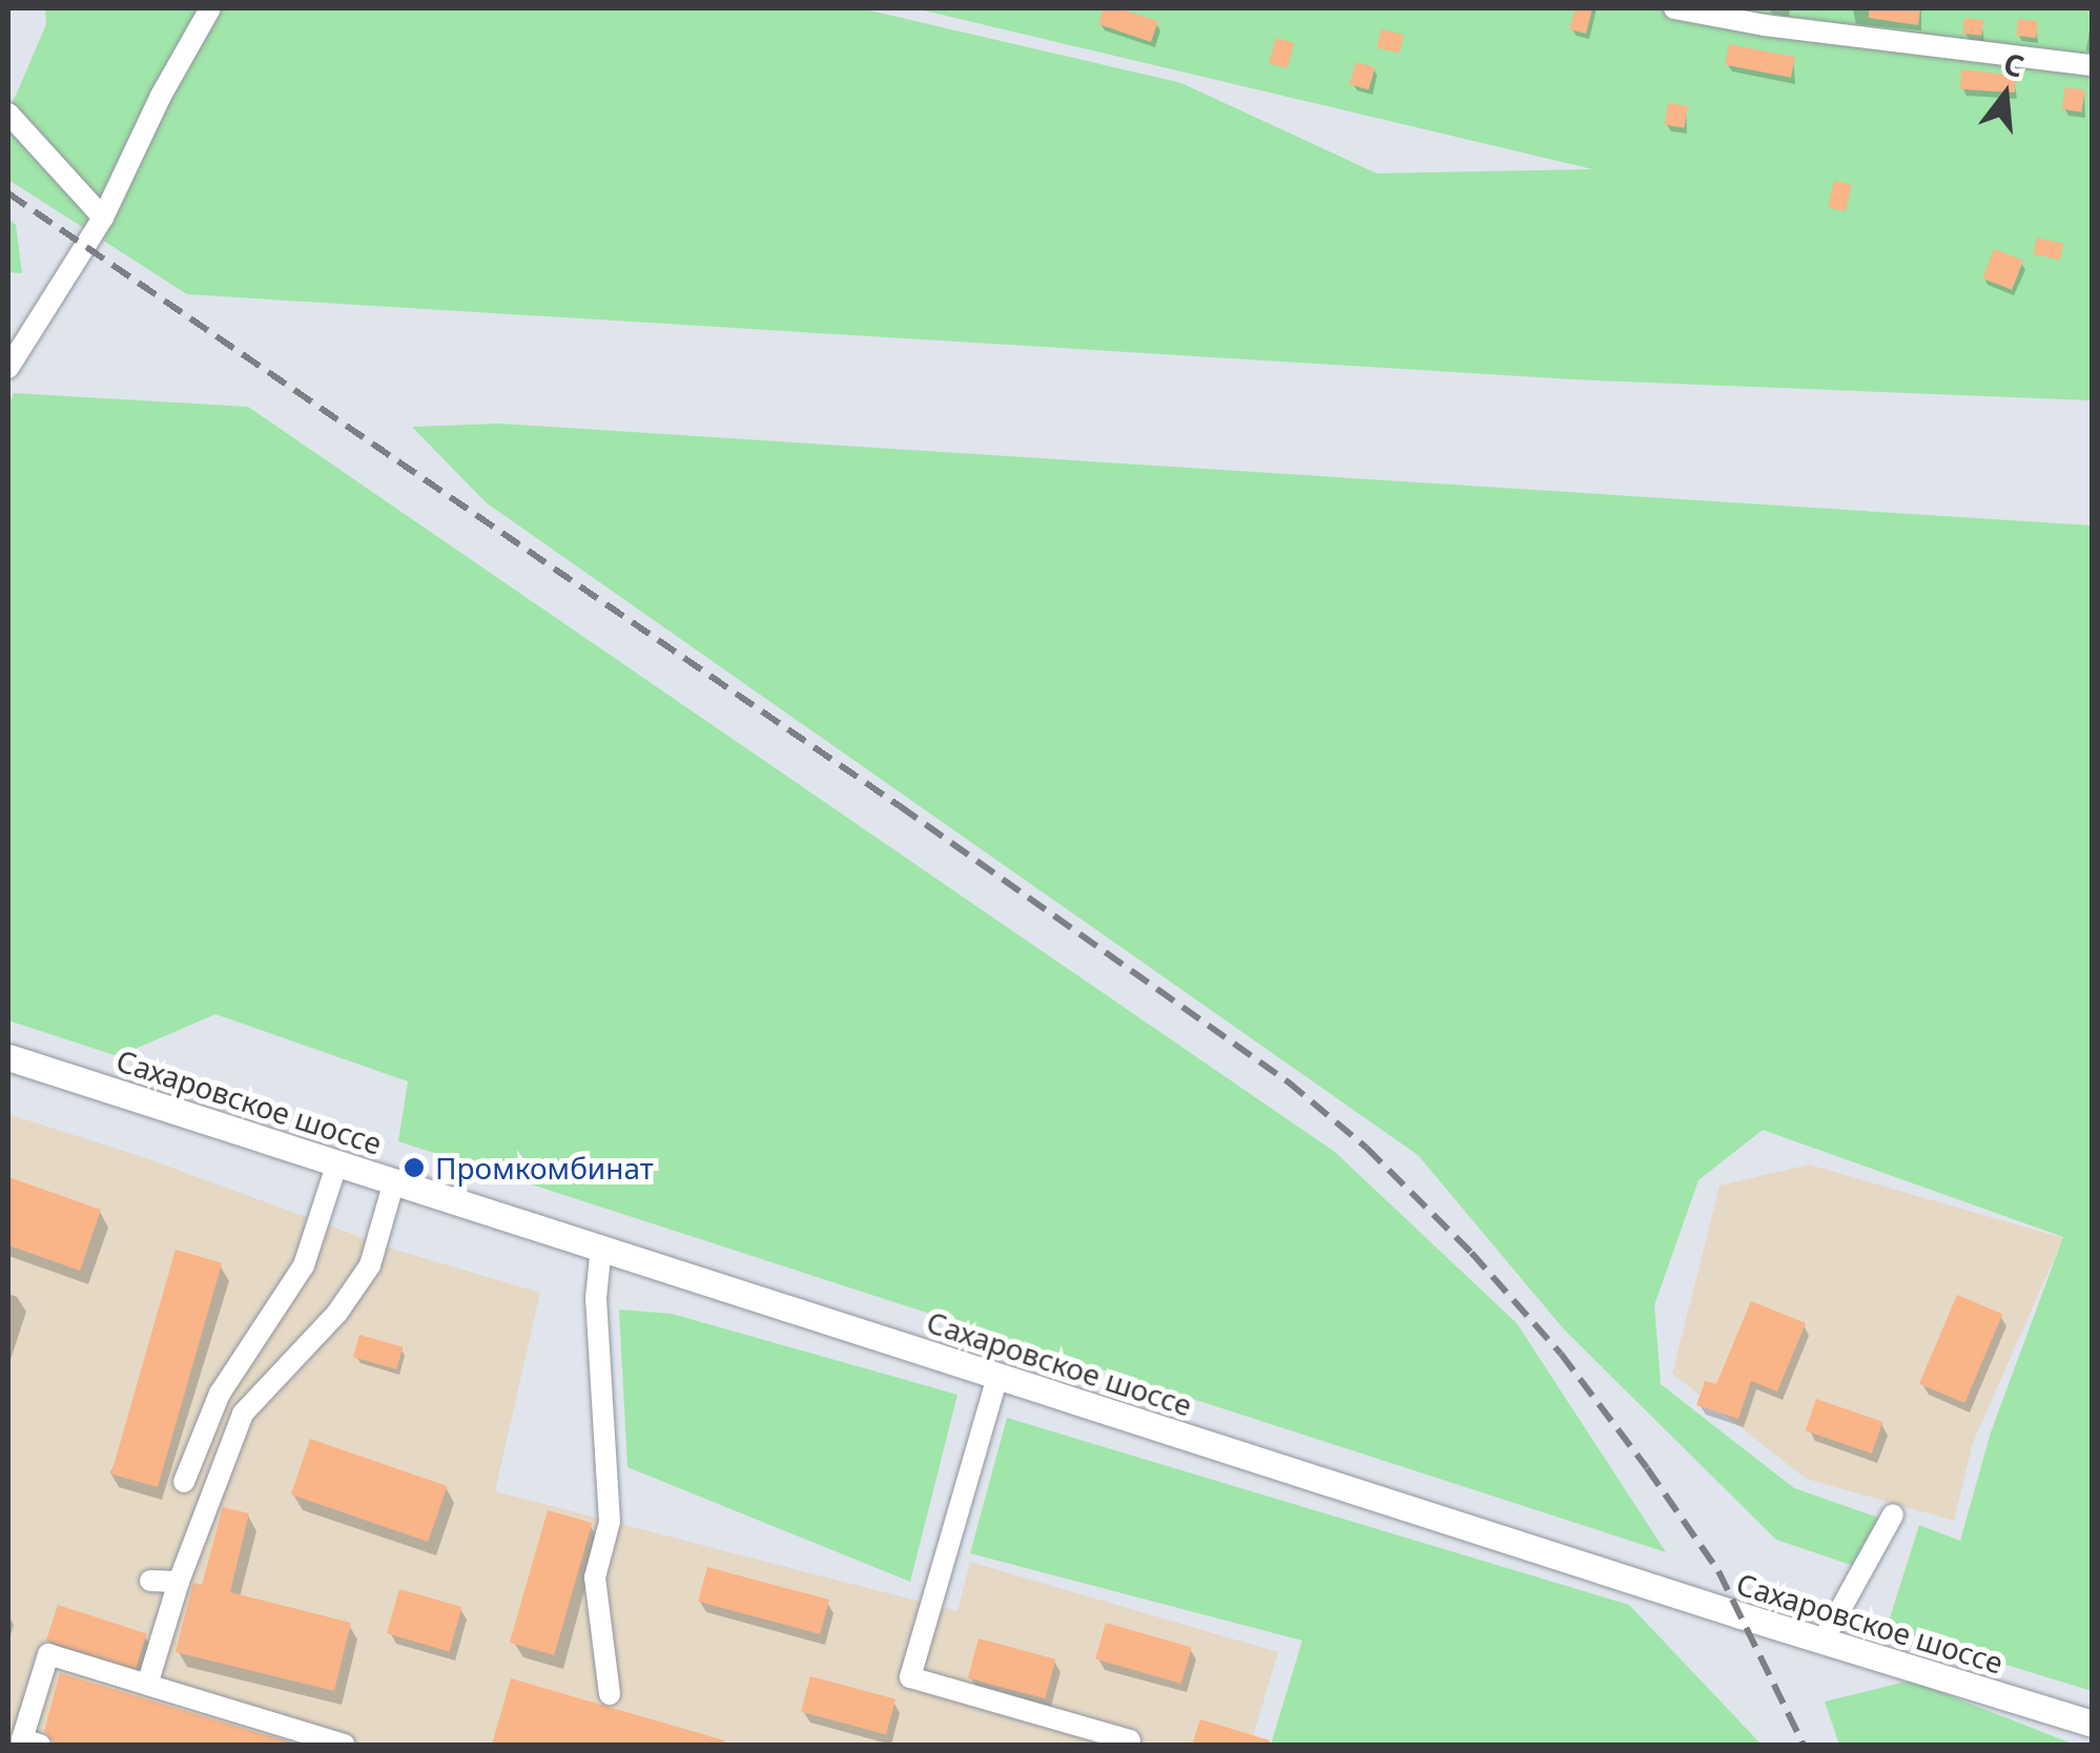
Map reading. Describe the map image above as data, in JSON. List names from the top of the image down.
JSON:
{
  "streets": {
    "main road": ["Сахаровское шоссе"]
  },
  "places": ["Промкомбинат"],
  "north": "top"
}
